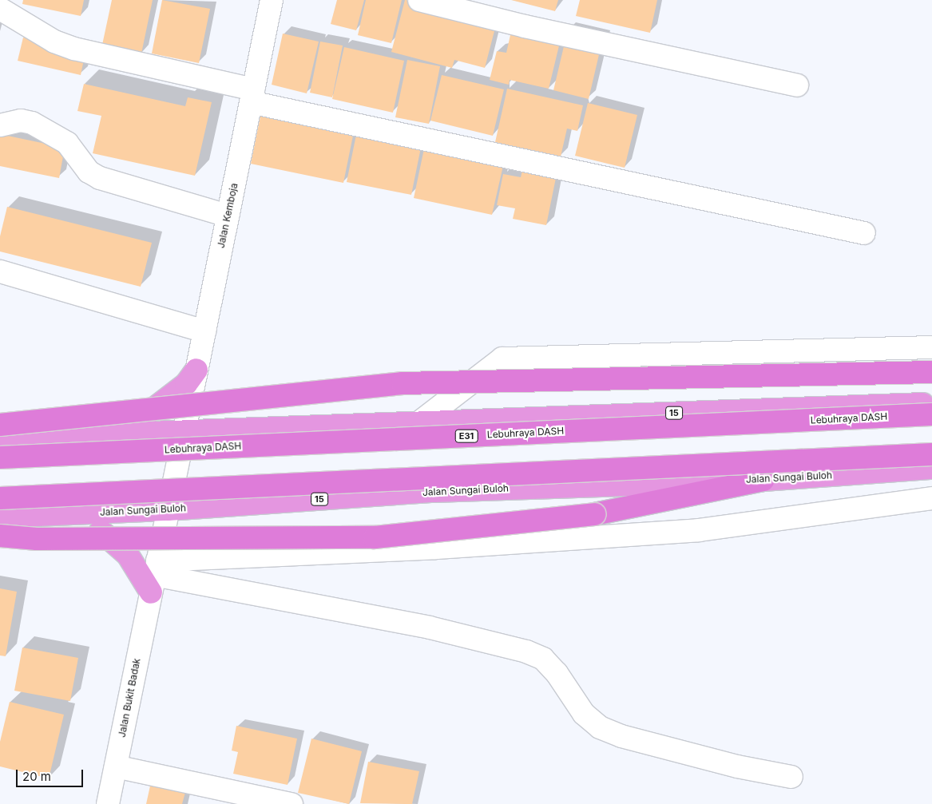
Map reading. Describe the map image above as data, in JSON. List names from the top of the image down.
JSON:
{
  "streets": {
    "highway": [
      "15",
      "Lebuhraya DASH",
      "E31",
      "Jalan Sungai Buloh"
    ],
    "street": ["Jalan Kemboja", "Jalan Bukit Badak"]
  },
  "crossings": [
    ["Jalan Kemboja", "15"],
    ["Jalan Kemboja", "Jalan Sungai Buloh"],
    ["Jalan Kemboja", "Jalan Bukit Badak"],
    ["Jalan Sungai Buloh", "Jalan Bukit Badak"]
  ],
  "scale_bar": "20 m"
}
